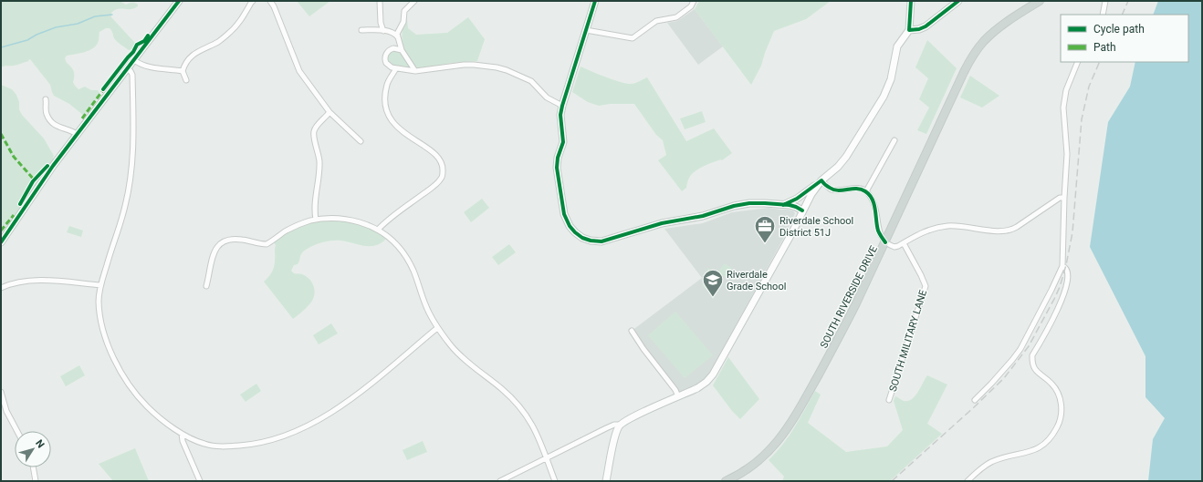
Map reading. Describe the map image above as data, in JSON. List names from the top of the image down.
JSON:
{
  "streets": {
    "main road": ["SOUTH RIVERSIDE DRIVE"],
    "street": ["SOUTH MILITARY LANE"]
  },
  "places": {
    "office": ["Riverdale School District 51J"],
    "school or university": ["Riverdale Grade School"]
  },
  "legend": ["Cycle path", "Path"],
  "north": "top right"
}
